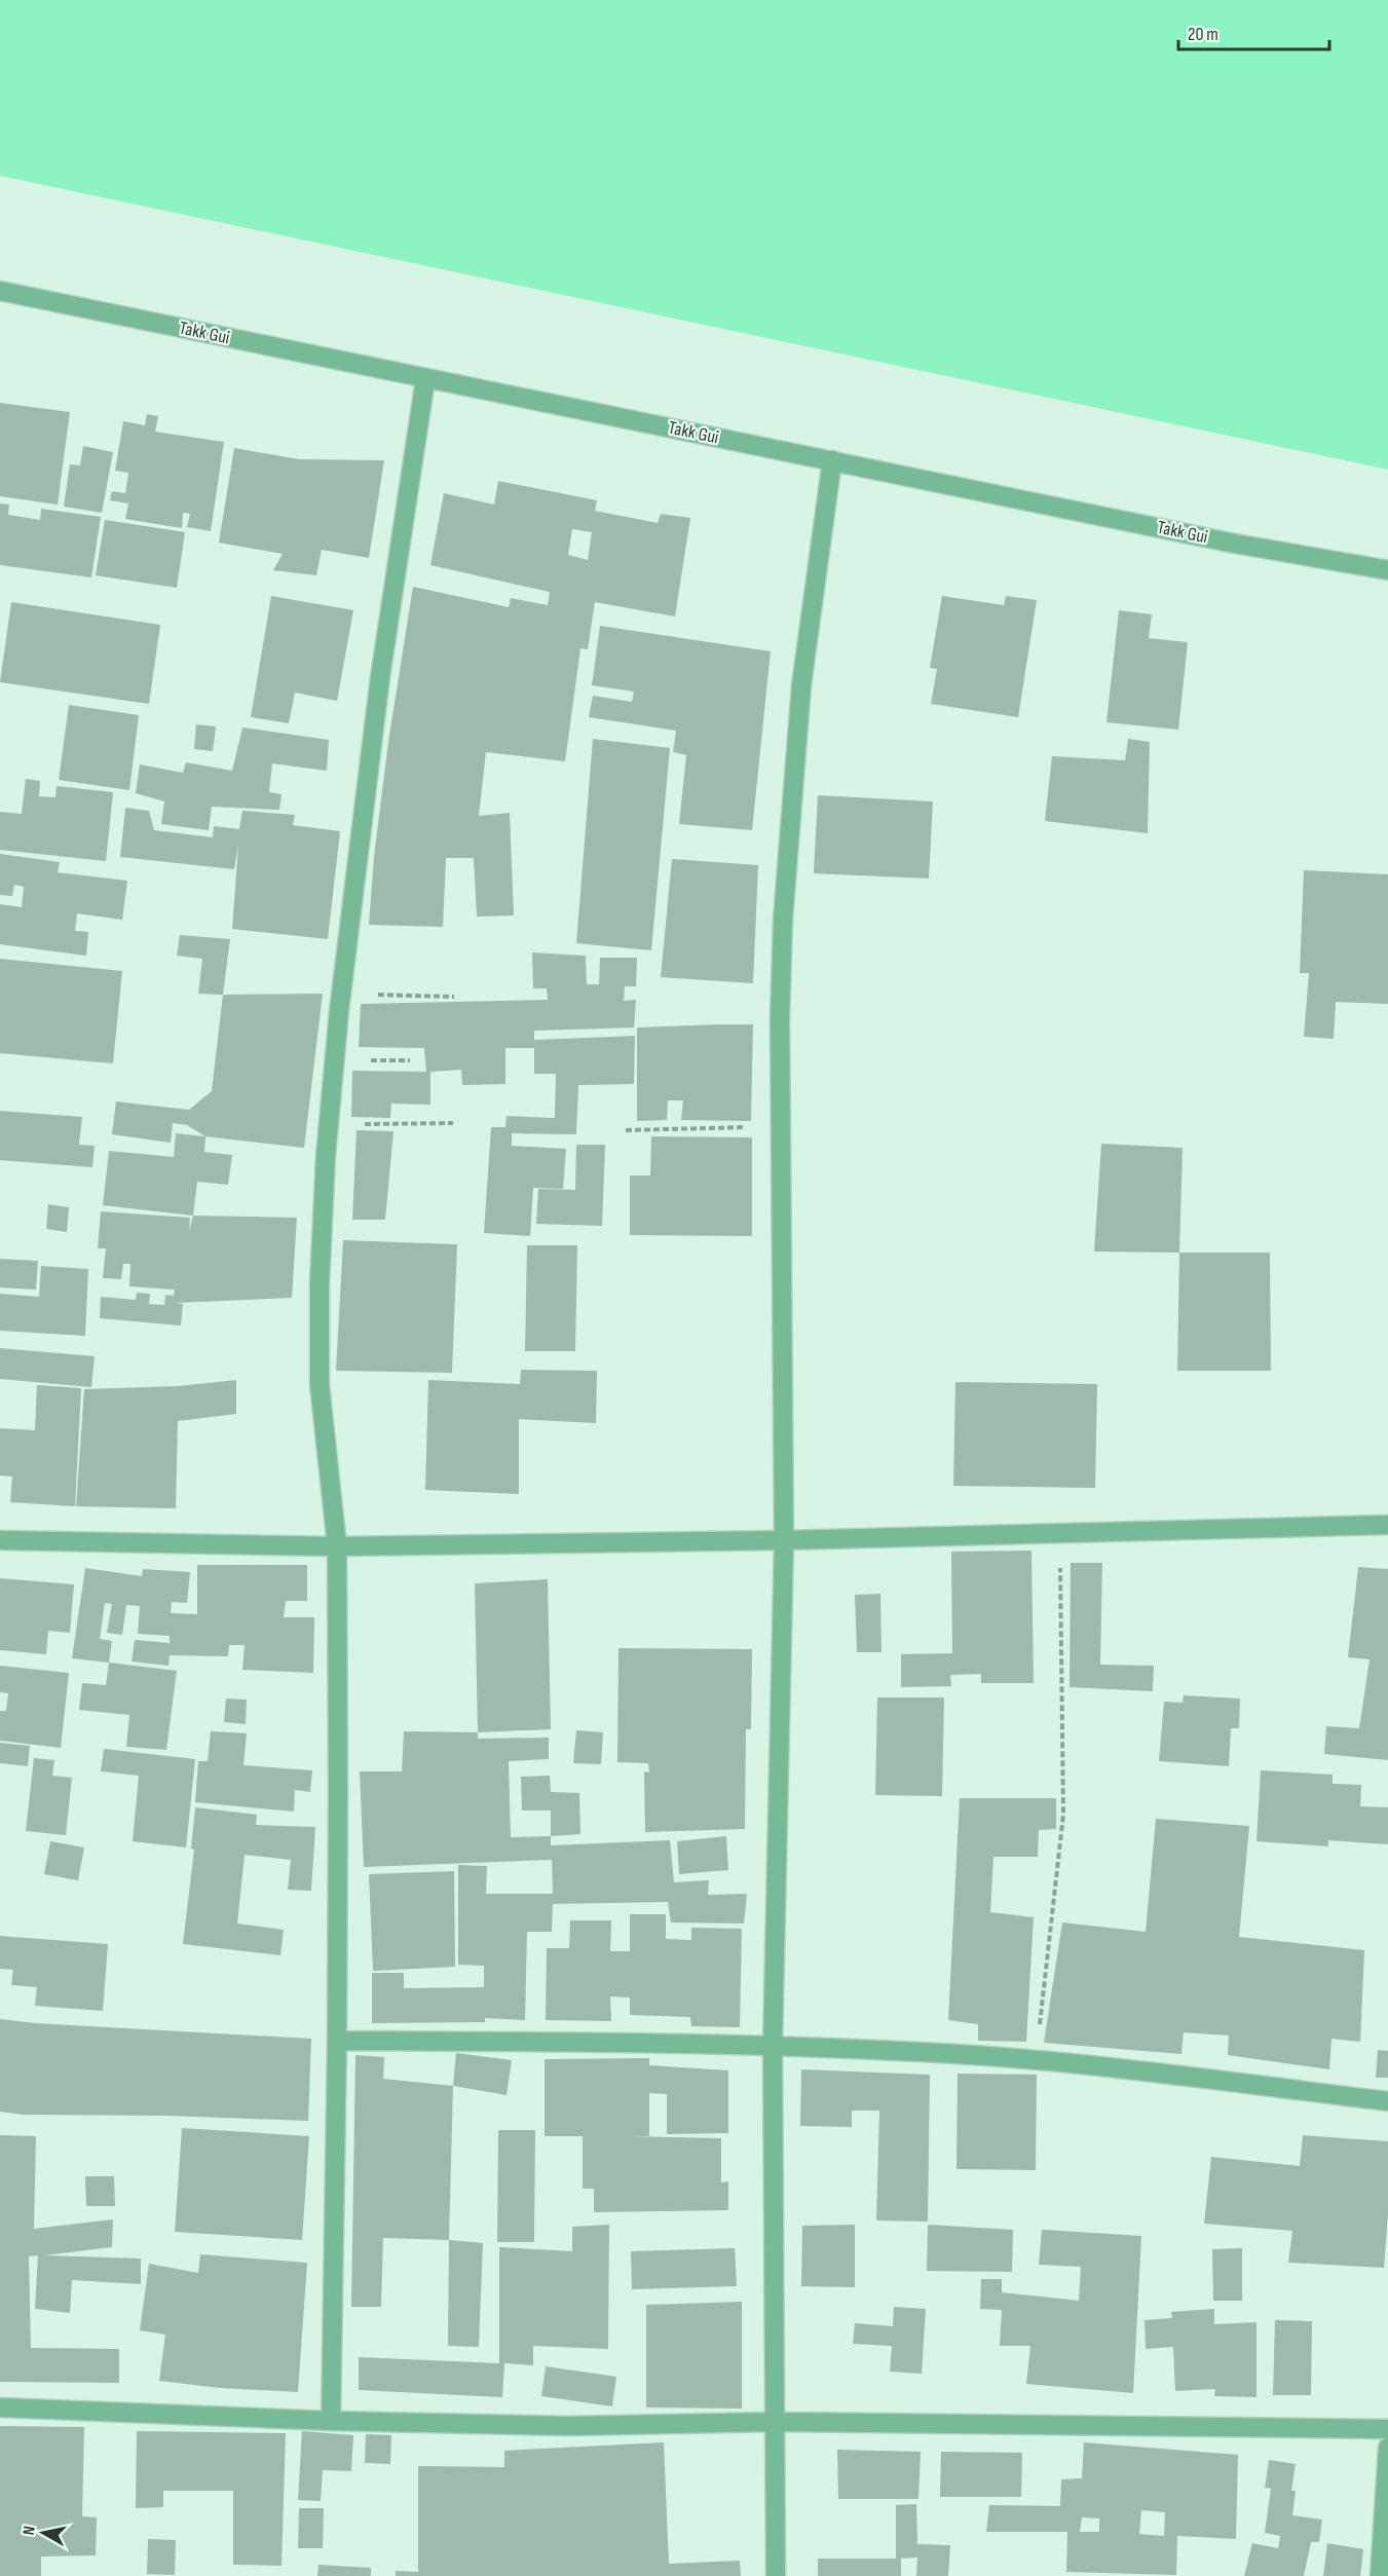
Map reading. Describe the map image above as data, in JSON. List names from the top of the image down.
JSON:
{
  "streets": {
    "street": ["Takk Gui"]
  },
  "scale_bar": "20 m",
  "north": "left"
}
